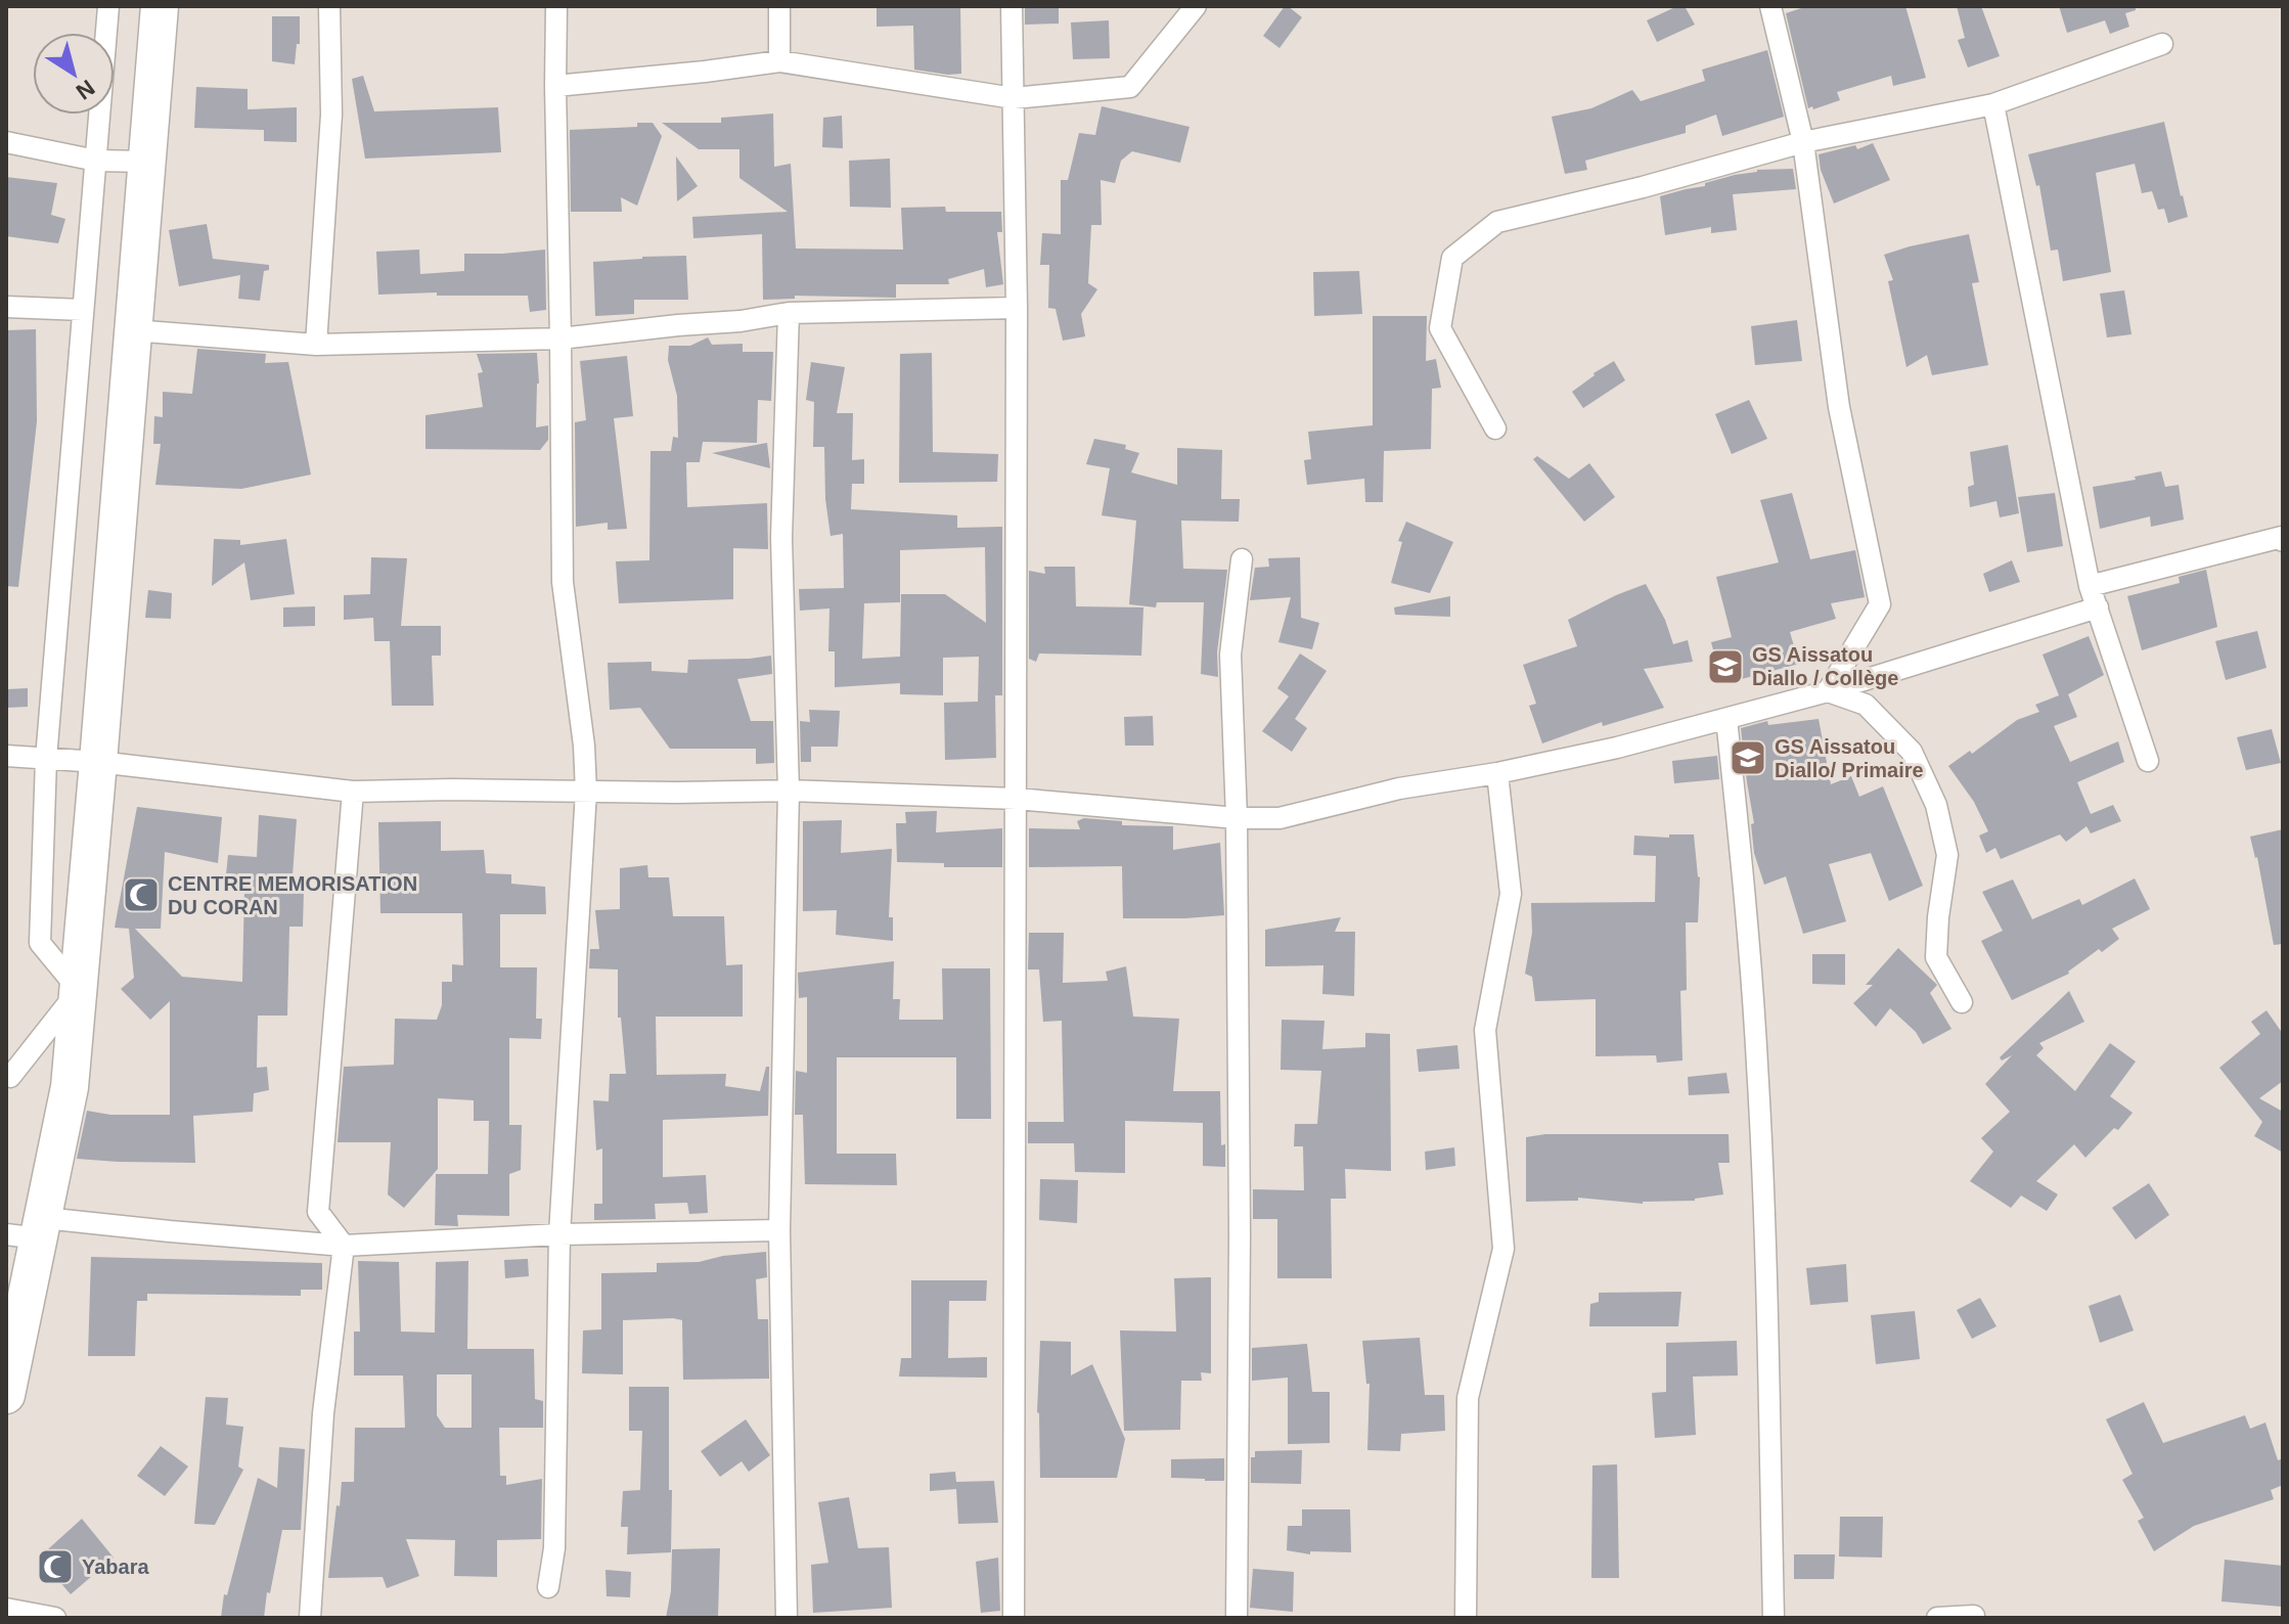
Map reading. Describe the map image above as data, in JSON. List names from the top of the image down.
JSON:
{
  "places": {
    "school or university": ["GS Aissatou Diallo / Collège", "GS Aissatou Diallo/ Primaire"],
    "mosque": ["CENTRE MEMORISATION DU CORAN", "Yabara"]
  },
  "north": "bottom right"
}
